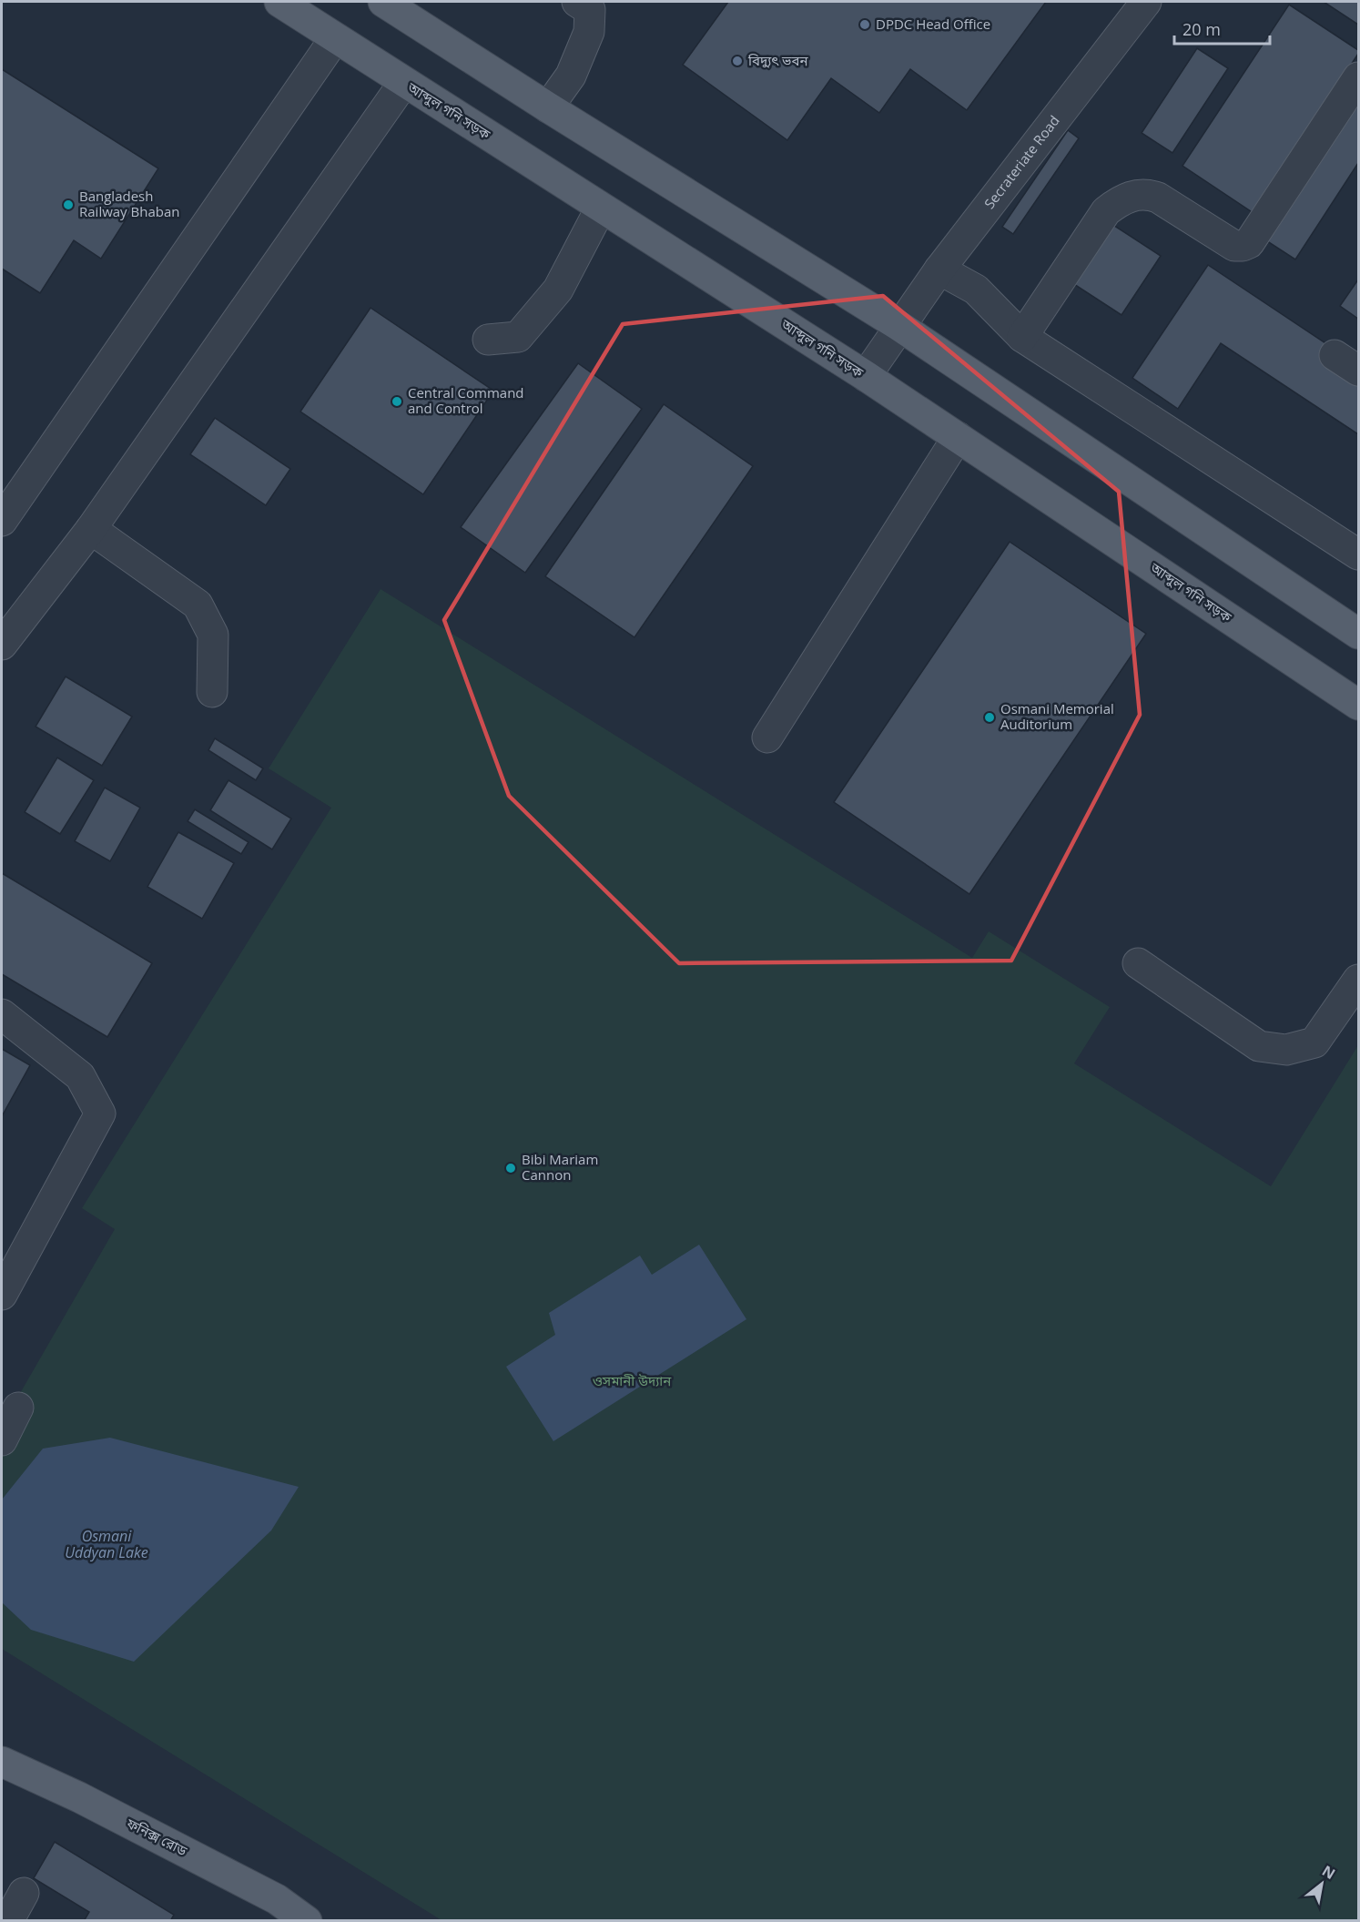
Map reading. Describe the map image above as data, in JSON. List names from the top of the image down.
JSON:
{
  "streets": {
    "main road": ["আব্দুল গনি সড়ক", "ফনিক্স রোড"],
    "street": ["Secrateriate Road"]
  },
  "crossings": [
    ["আব্দুল গনি সড়ক", "Secrateriate Road"]
  ],
  "water": ["Osmani Uddyan Lake"],
  "parks": ["ওসমানী উদ্যান"],
  "places": [
    "DPDC Head Office",
    "বিদ্যুৎ ভবন",
    "Bangladesh Railway Bhaban",
    "Central Command and Control",
    "Osmani Memorial Auditorium",
    "Bibi Mariam Cannon"
  ],
  "scale_bar": "20 m",
  "north": "top right"
}
